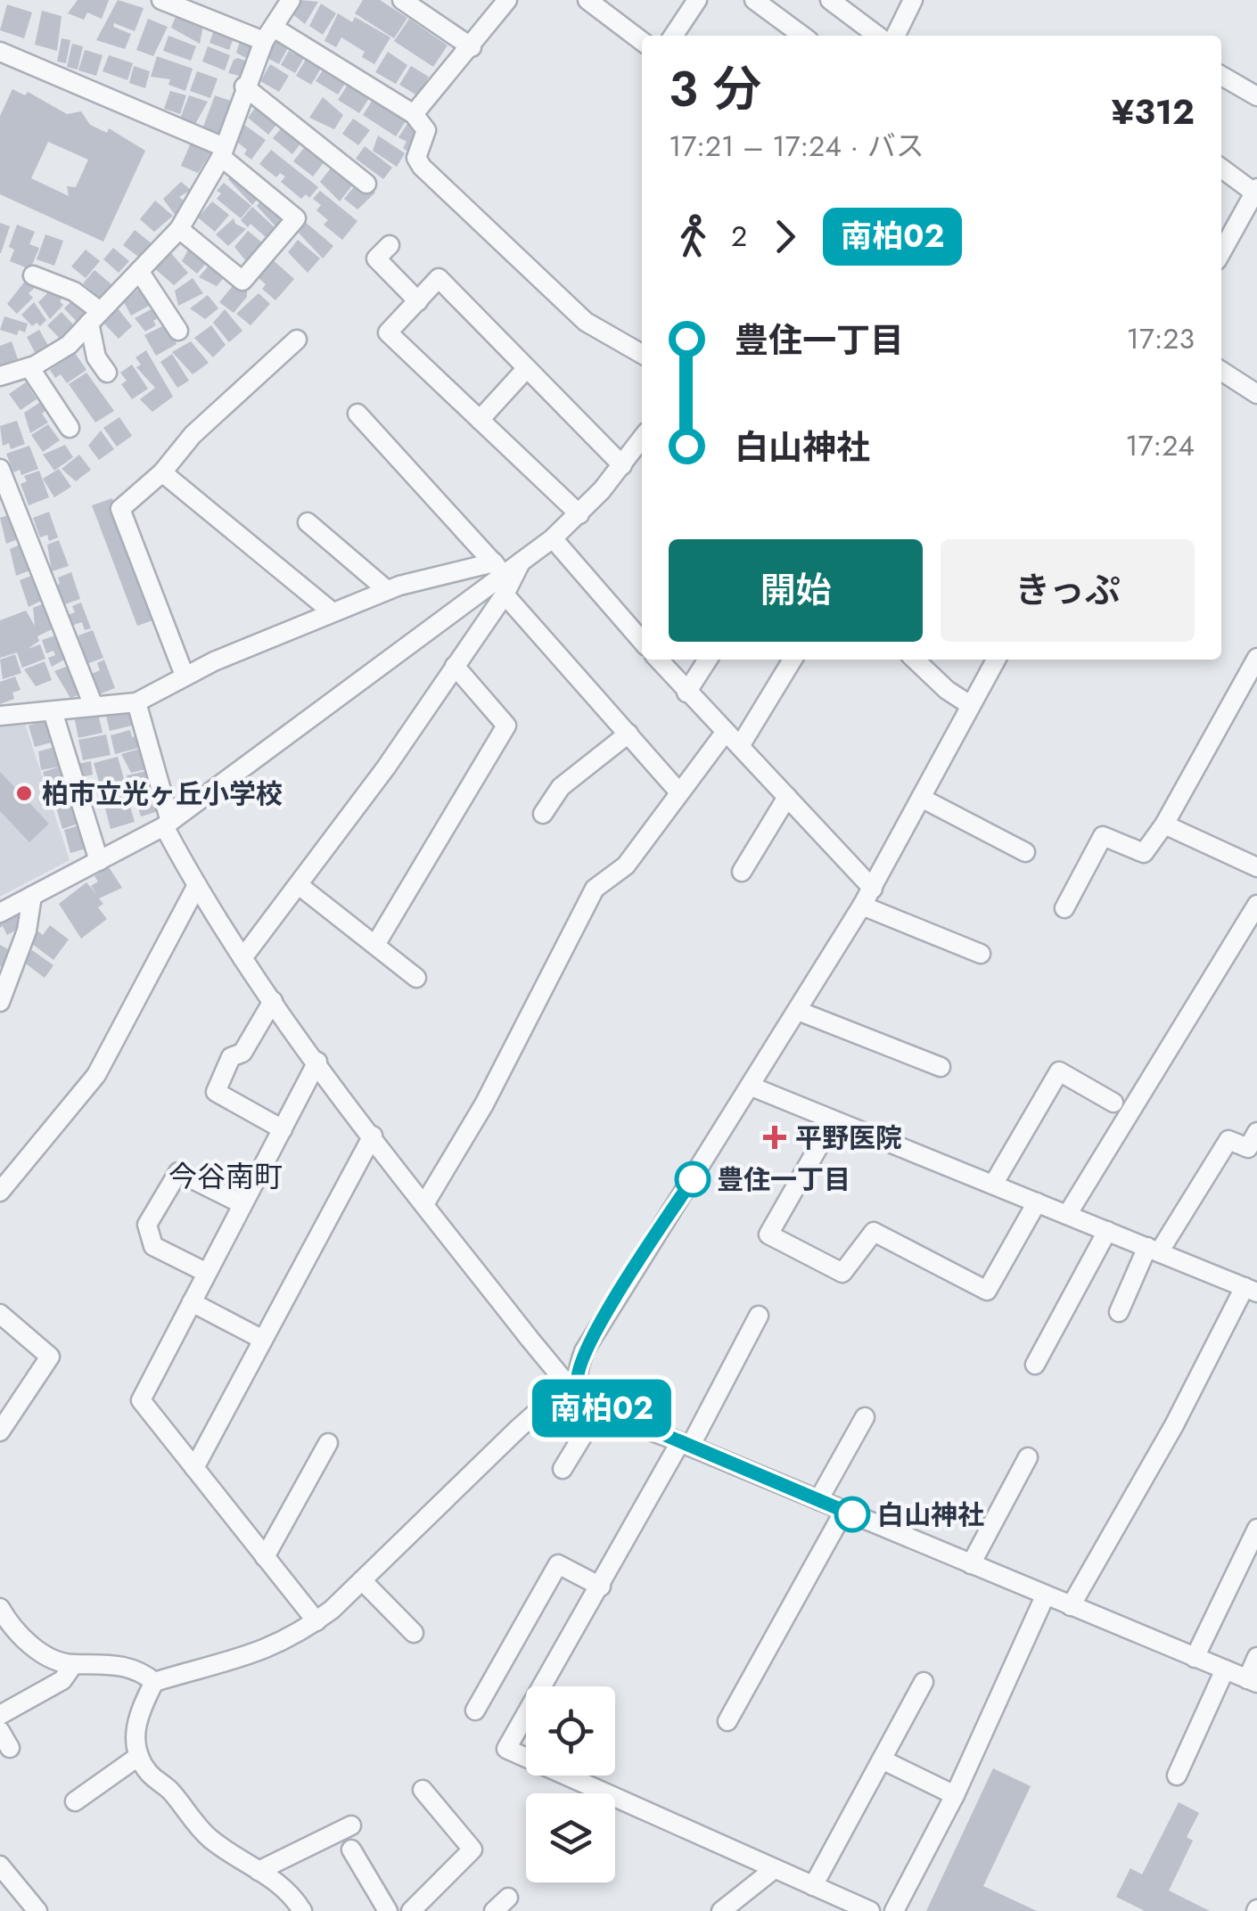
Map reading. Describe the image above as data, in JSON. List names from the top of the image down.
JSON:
{
  "districts": ["今谷南町"],
  "places": {
    "other": ["柏市立光ヶ丘小学校", "豊住一丁目", "白山神社"],
    "health": ["平野医院"]
  },
  "lines": ["bus line 南柏02"],
  "page": {
    "on_map": "南柏02",
    "heading": ["3 分", "17:21 – 17:24 · バス", "¥312"],
    "legs": ["2", "南柏02"],
    "list": [
      {
        "name": "豊住一丁目",
        "value": "17:23"
      },
      {
        "name": "白山神社",
        "value": "17:24"
      }
    ],
    "buttons": ["開始", "きっぷ"]
  }
}
